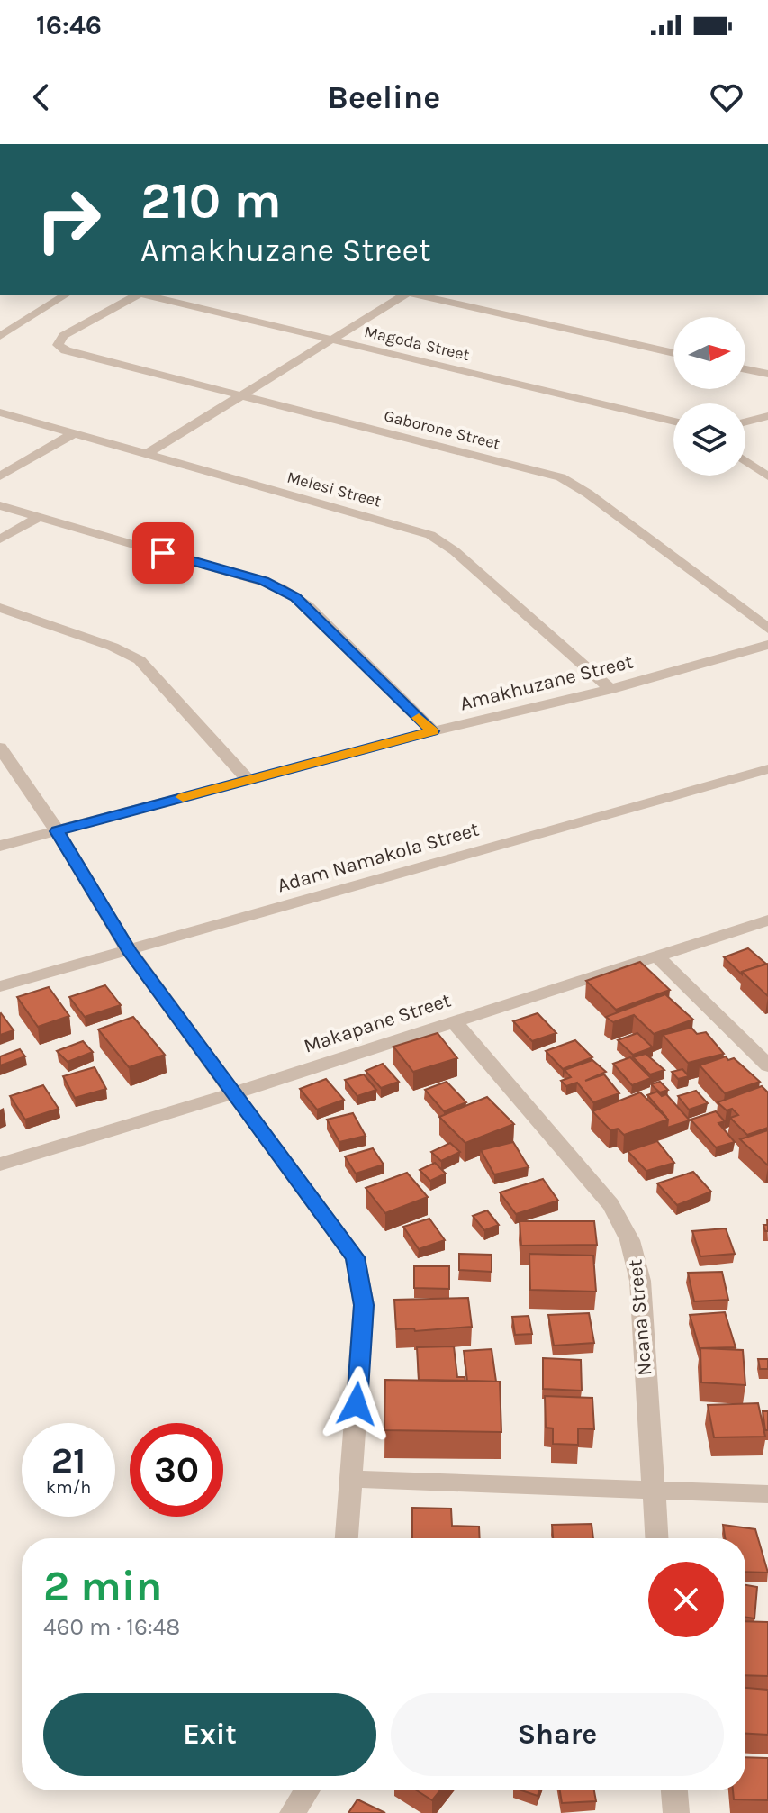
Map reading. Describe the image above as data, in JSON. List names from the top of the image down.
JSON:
{
  "streets": {
    "street": [
      "Magoda Street",
      "Gaborone Street",
      "Melesi Street",
      "Amakhuzane Street",
      "Adam Namakola Street",
      "Makapane Street",
      "Ncana Street"
    ]
  },
  "crossings": [
    ["Melesi Street", "Amakhuzane Street"],
    ["Makapane Street", "Ncana Street"]
  ],
  "north": "right",
  "page": {
    "status": "16:46",
    "header": "Beeline",
    "turn": ["210 m", "Amakhuzane Street"],
    "speed": "21 km/h",
    "limit": "30",
    "heading": ["2 min", "460 m · 16:48"],
    "buttons": ["Exit", "Share"]
  }
}
